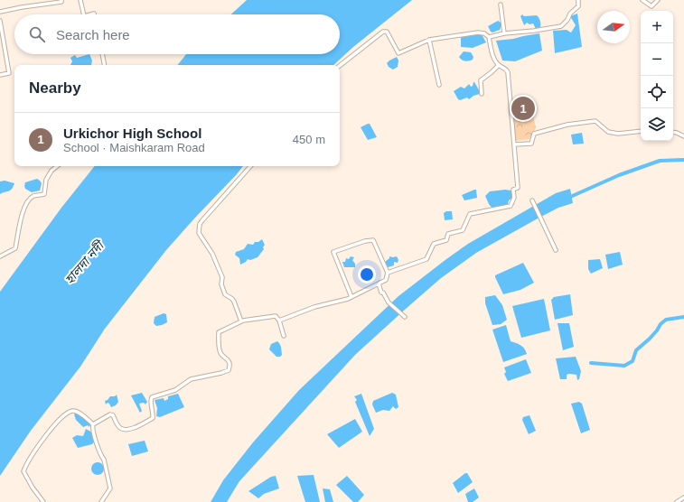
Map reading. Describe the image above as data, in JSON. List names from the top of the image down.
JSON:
{
  "water": ["হালদা নদী"],
  "north": "right",
  "page": {
    "map_buttons": ["+", "−"],
    "search": "Search here",
    "heading": "Nearby",
    "pins": "1",
    "list": [
      {
        "mark": "1",
        "name": "Urkichor High School",
        "note": "School · Maishkaram Road",
        "value": "450 m"
      }
    ]
  }
}
